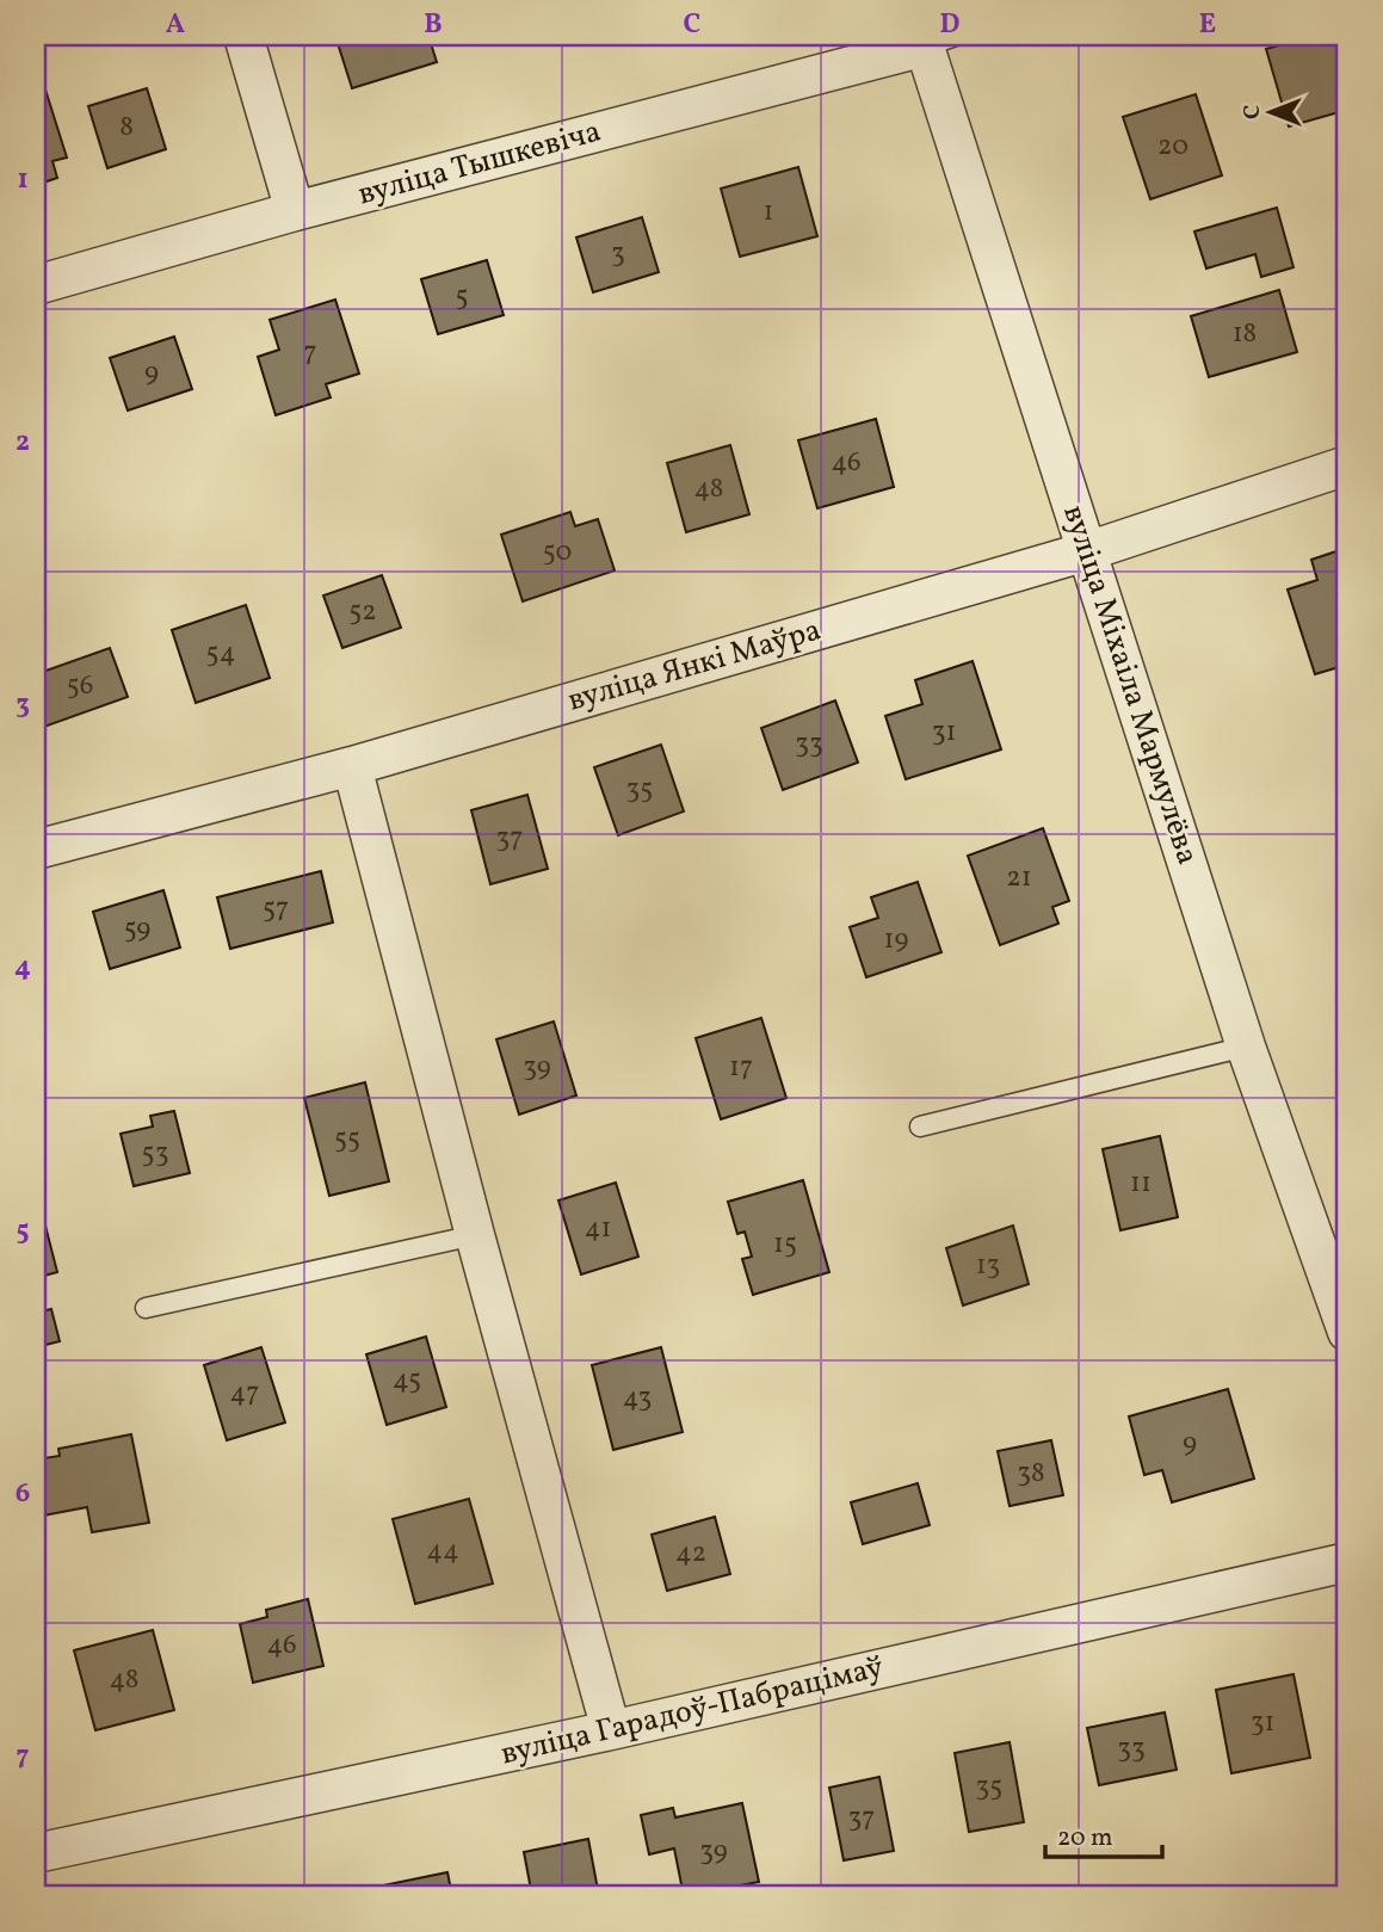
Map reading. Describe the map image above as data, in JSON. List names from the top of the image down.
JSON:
{
  "streets": {
    "street": [
      "вуліца Тышкевіча",
      "вуліца Янкі Маўра",
      "вуліца Міхаіла Мармулёва",
      "вуліца Гарадоў-Пабрацімаў"
    ]
  },
  "crossings": [
    ["вуліца Тышкевіча", "вуліца Міхаіла Мармулёва"],
    ["вуліца Янкі Маўра", "вуліца Міхаіла Мармулёва"]
  ],
  "house_numbers": [
    "8",
    "20",
    "1",
    "3",
    "5",
    "18",
    "7",
    "9",
    "46",
    "48",
    "50",
    "52",
    "54",
    "56",
    "31",
    "33",
    "35",
    "37",
    "21",
    "57",
    "59",
    "19",
    "39",
    "17",
    "55",
    "53",
    "11",
    "41",
    "15",
    "13",
    "45",
    "47",
    "43",
    "9",
    "38",
    "44",
    "42",
    "46",
    "48",
    "31",
    "33",
    "35",
    "37",
    "39"
  ],
  "scale_bar": "20 m",
  "north": "left",
  "grid": {
    "columns": [
      "A",
      "B",
      "C",
      "D",
      "E"
    ],
    "rows": [
      "1",
      "2",
      "3",
      "4",
      "5",
      "6",
      "7"
    ]
  }
}
